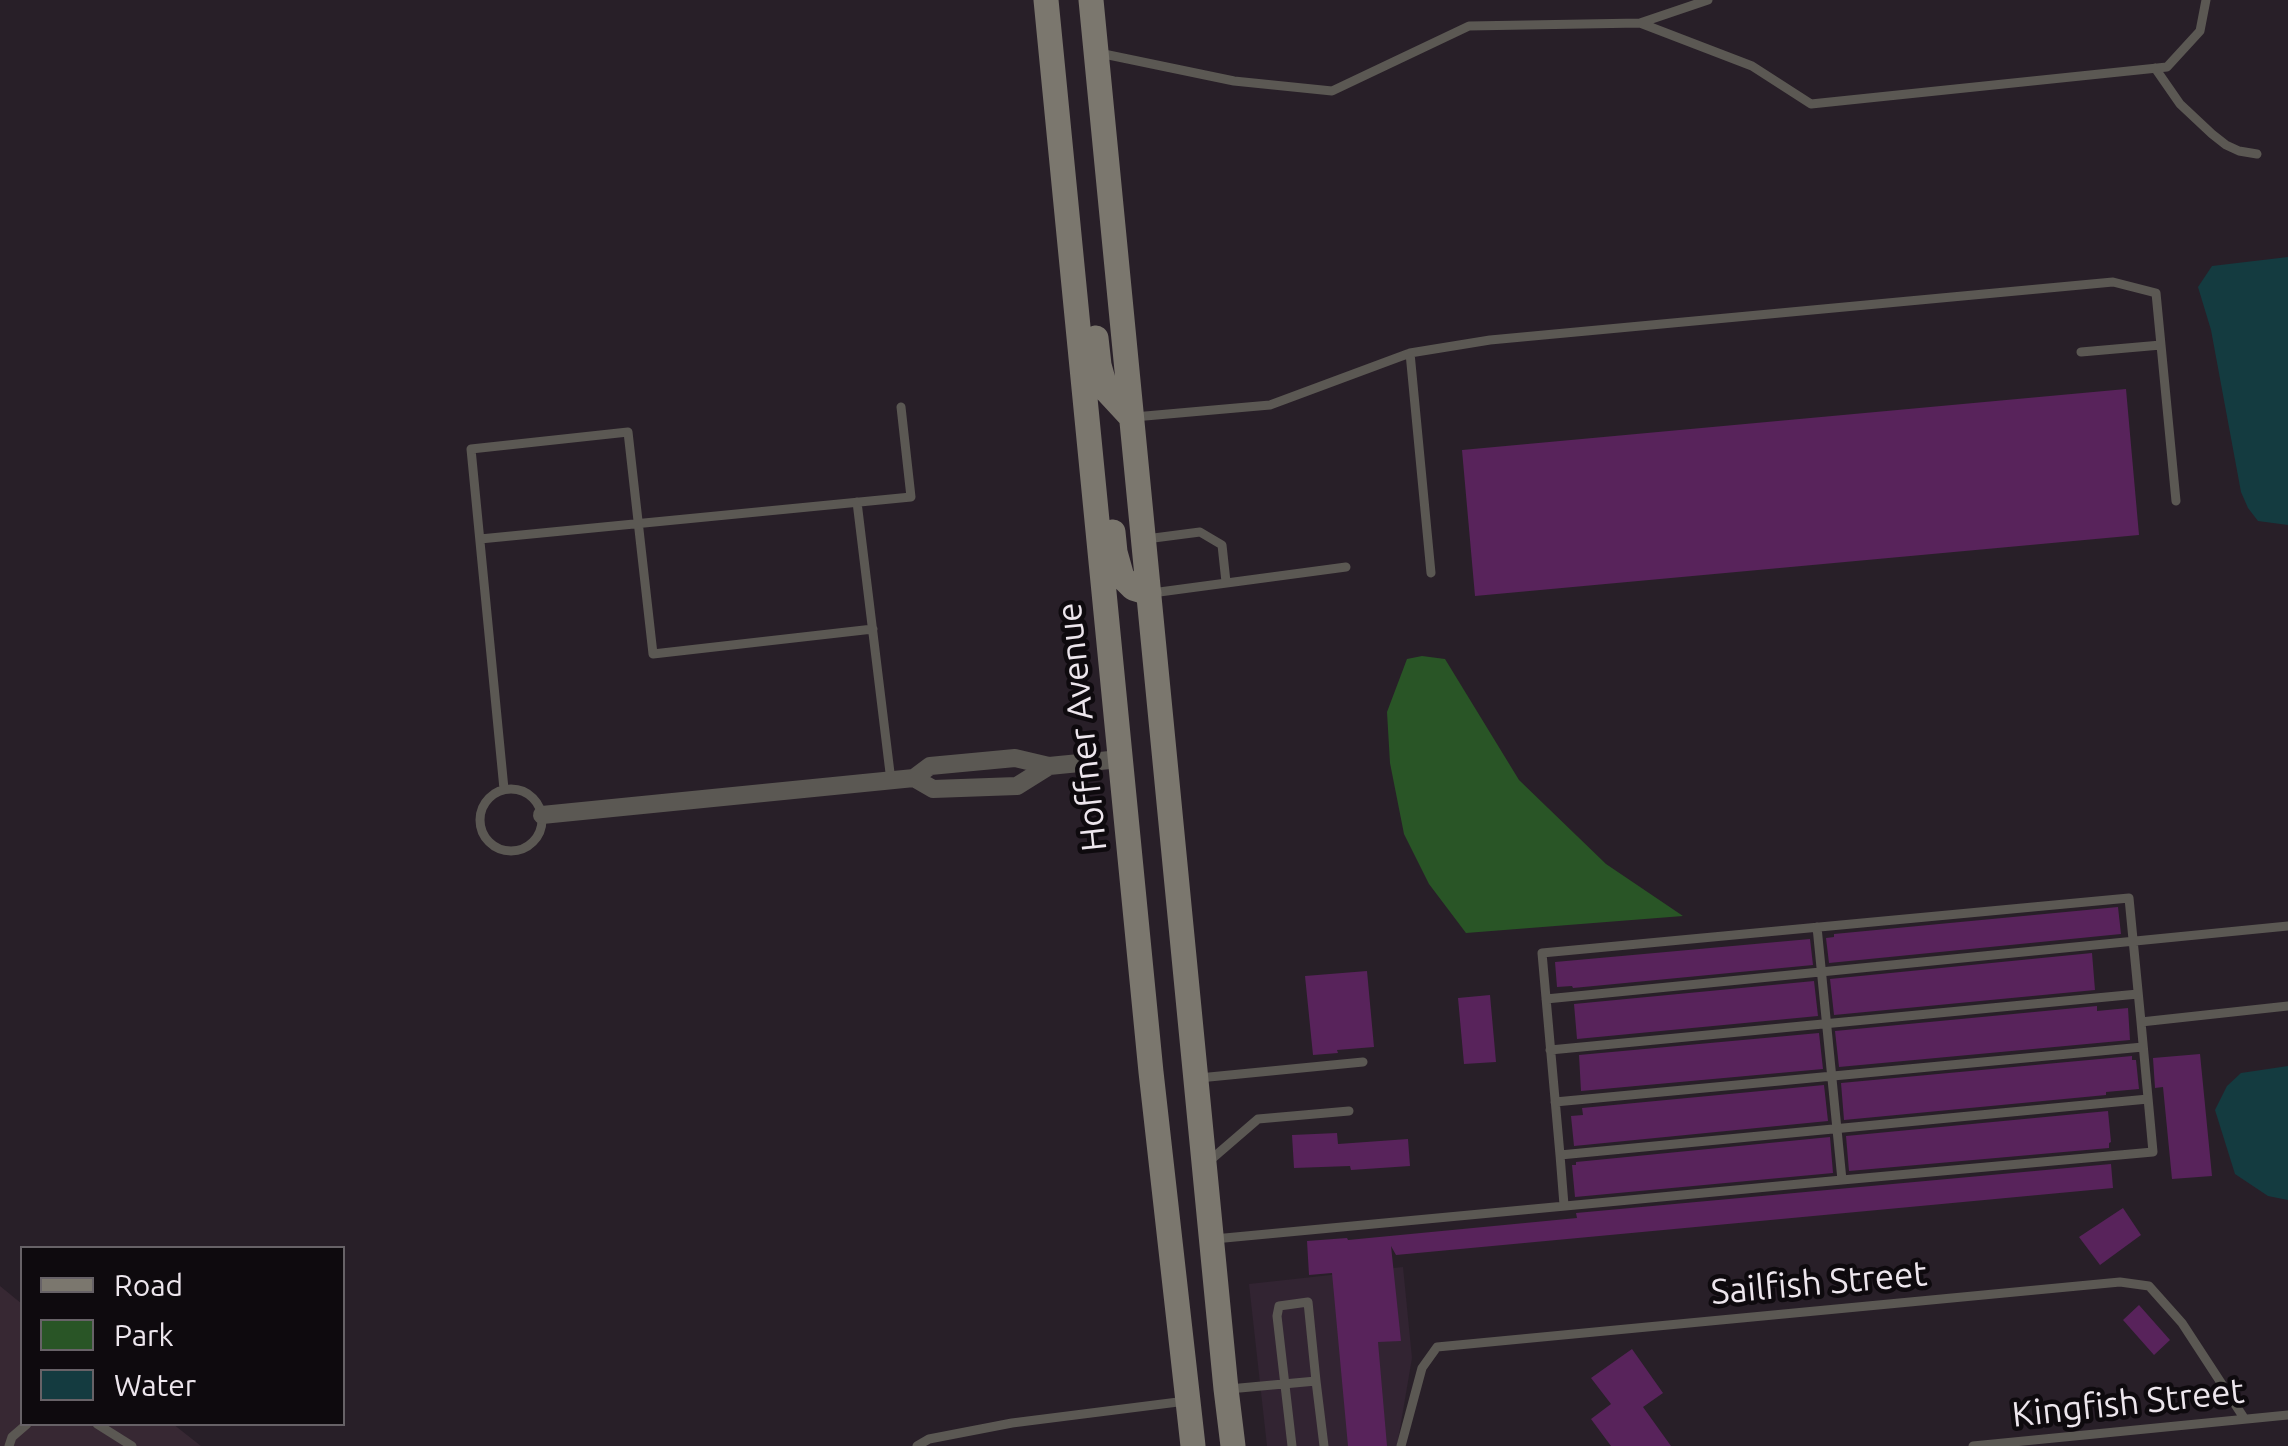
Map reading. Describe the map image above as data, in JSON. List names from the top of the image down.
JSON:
{
  "streets": {
    "main road": ["Hoffner Avenue"],
    "lane": ["Sailfish Street", "Kingfish Street"]
  },
  "crossings": [
    ["Sailfish Street", "Kingfish Street"]
  ],
  "legend": ["Road", "Park", "Water"]
}
